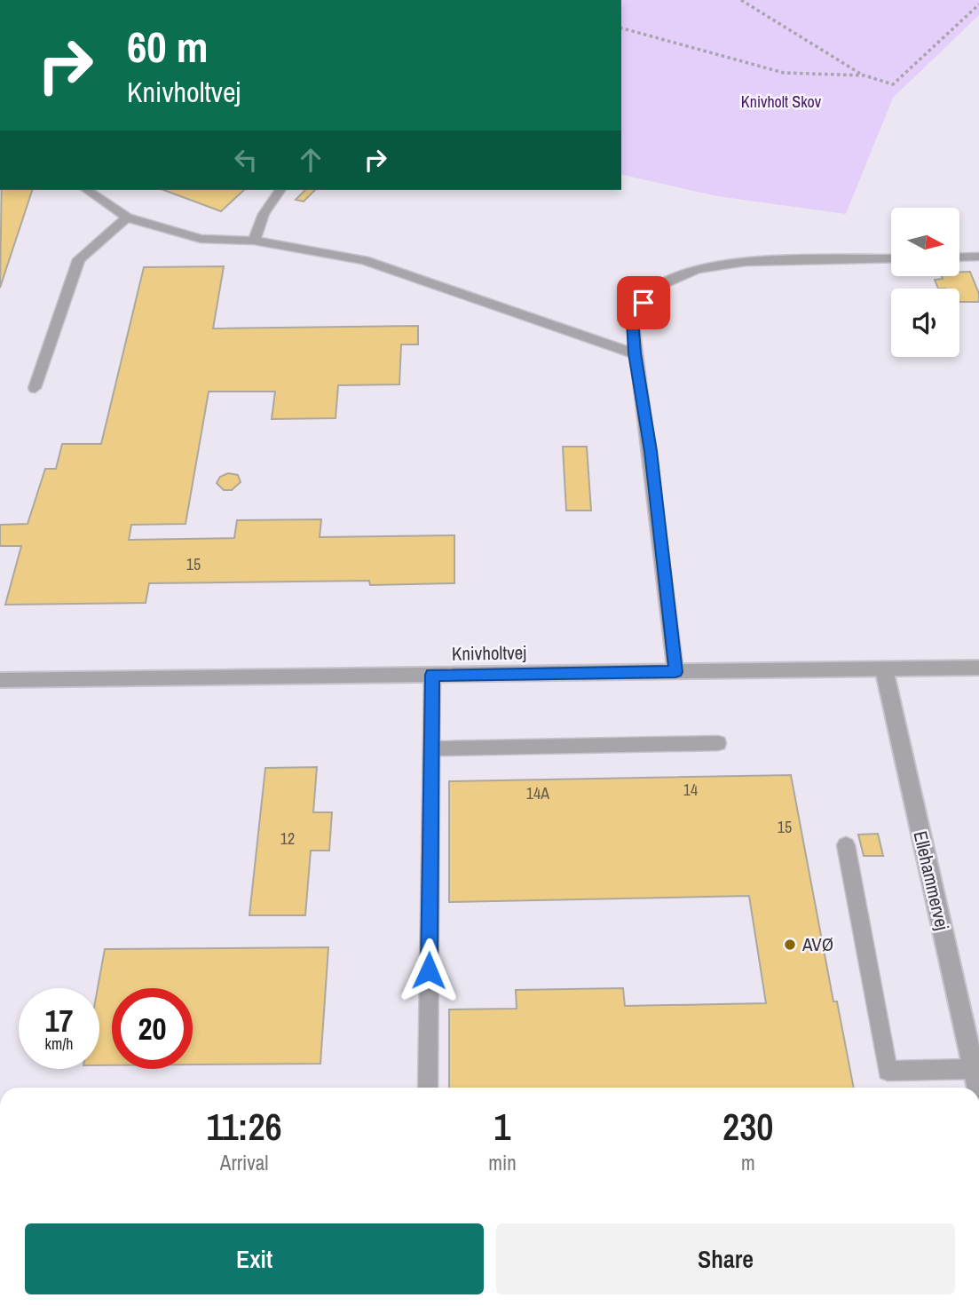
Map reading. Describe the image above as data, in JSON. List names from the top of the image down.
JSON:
{
  "streets": {
    "street": ["Knivholtvej", "Ellehammervej"]
  },
  "crossings": [
    ["Knivholtvej", "Ellehammervej"]
  ],
  "parks": ["Knivholt Skov"],
  "places": ["AVØ"],
  "house_numbers": [
    "15",
    "14",
    "14A",
    "15",
    "12"
  ],
  "north": "right",
  "page": {
    "turn": ["60 m", "Knivholtvej"],
    "speed": "17 km/h",
    "limit": "20",
    "eta": [
      "11:26",
      "Arrival",
      "1",
      "min",
      "230",
      "m"
    ],
    "buttons": ["Exit", "Share"]
  }
}
